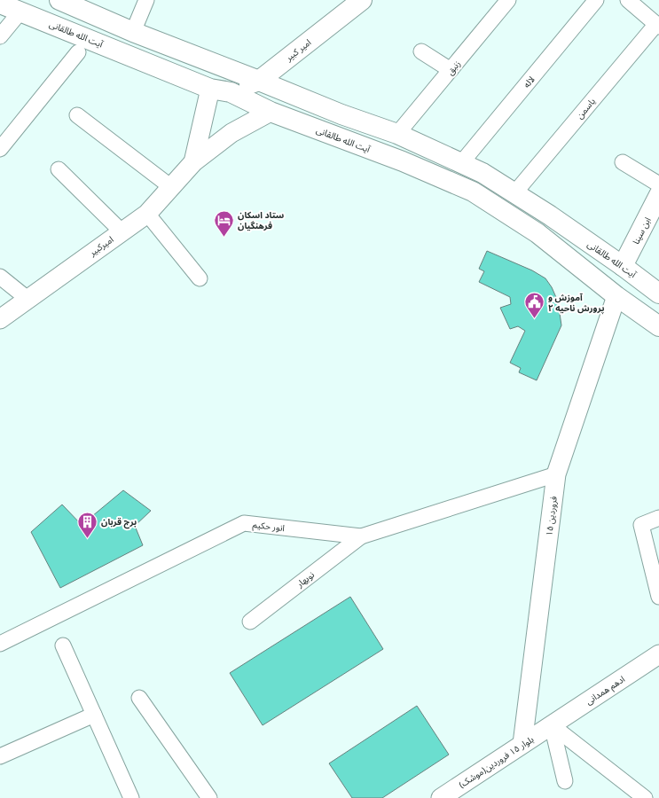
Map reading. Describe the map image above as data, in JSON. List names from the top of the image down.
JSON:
{
  "streets": {
    "main road": ["آیت الله طالقانی", "امیر کبیر", "ابن سینا"],
    "street": [
      "زنبق",
      "لاله",
      "یاسمن",
      "امیرکبیر",
      "۱۵ فروردین",
      "انور حکیم",
      "نوبهار",
      "ادهم همدانی",
      "بلوار ۱۵ فروردین(موشک)"
    ]
  },
  "crossings": [
    ["آیت الله طالقانی", "امیر کبیر"],
    ["آیت الله طالقانی", "زنبق"],
    ["آیت الله طالقانی", "لاله"],
    ["آیت الله طالقانی", "یاسمن"],
    ["آیت الله طالقانی", "ابن سینا"],
    ["آیت الله طالقانی", "امیرکبیر"],
    ["آیت الله طالقانی", "۱۵ فروردین"],
    ["۱۵ فروردین", "انور حکیم"],
    ["۱۵ فروردین", "بلوار ۱۵ فروردین(موشک)"],
    ["انور حکیم", "نوبهار"],
    ["ادهم همدانی", "بلوار ۱۵ فروردین(موشک)"]
  ],
  "places": {
    "hotel": ["ستاد اسکان فرهنگیان"],
    "public building": ["آموزش و پرورش ناحیه ۲"],
    "building": ["برج قربان"]
  }
}
